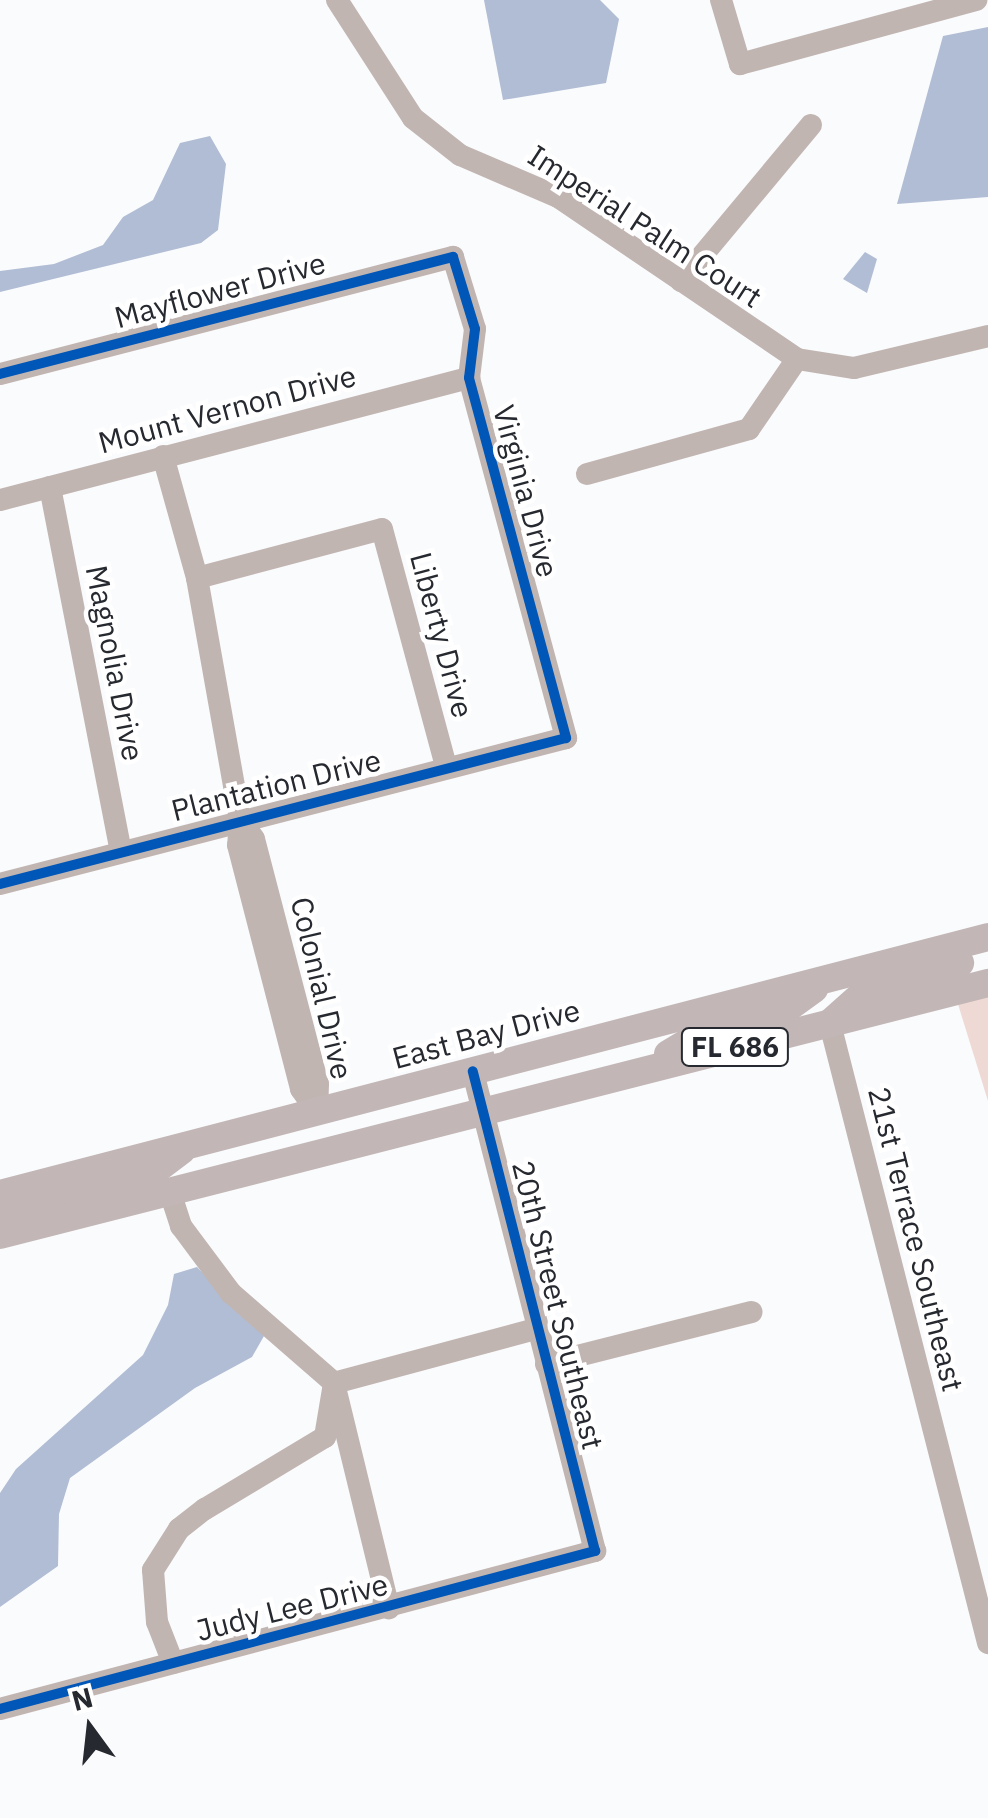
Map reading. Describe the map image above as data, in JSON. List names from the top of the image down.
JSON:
{
  "streets": {
    "main road": ["East Bay Drive", "FL 686"],
    "street": [
      "Imperial Palm Court",
      "Mayflower Drive",
      "Mount Vernon Drive",
      "Virginia Drive",
      "Liberty Drive",
      "Magnolia Drive",
      "Plantation Drive",
      "Colonial Drive",
      "21st Terrace Southeast",
      "20th Street Southeast",
      "Judy Lee Drive"
    ]
  },
  "crossings": [
    ["Mayflower Drive", "Virginia Drive"],
    ["Mount Vernon Drive", "Virginia Drive"],
    ["Mount Vernon Drive", "Magnolia Drive"],
    ["Mount Vernon Drive", "Colonial Drive"],
    ["Virginia Drive", "Plantation Drive"],
    ["Liberty Drive", "Plantation Drive"],
    ["Liberty Drive", "Colonial Drive"],
    ["Magnolia Drive", "Plantation Drive"],
    ["Plantation Drive", "Colonial Drive"],
    ["Colonial Drive", "East Bay Drive"],
    ["East Bay Drive", "20th Street Southeast"],
    ["FL 686", "21st Terrace Southeast"],
    ["FL 686", "20th Street Southeast"],
    ["20th Street Southeast", "Judy Lee Drive"]
  ],
  "north": "top"
}
